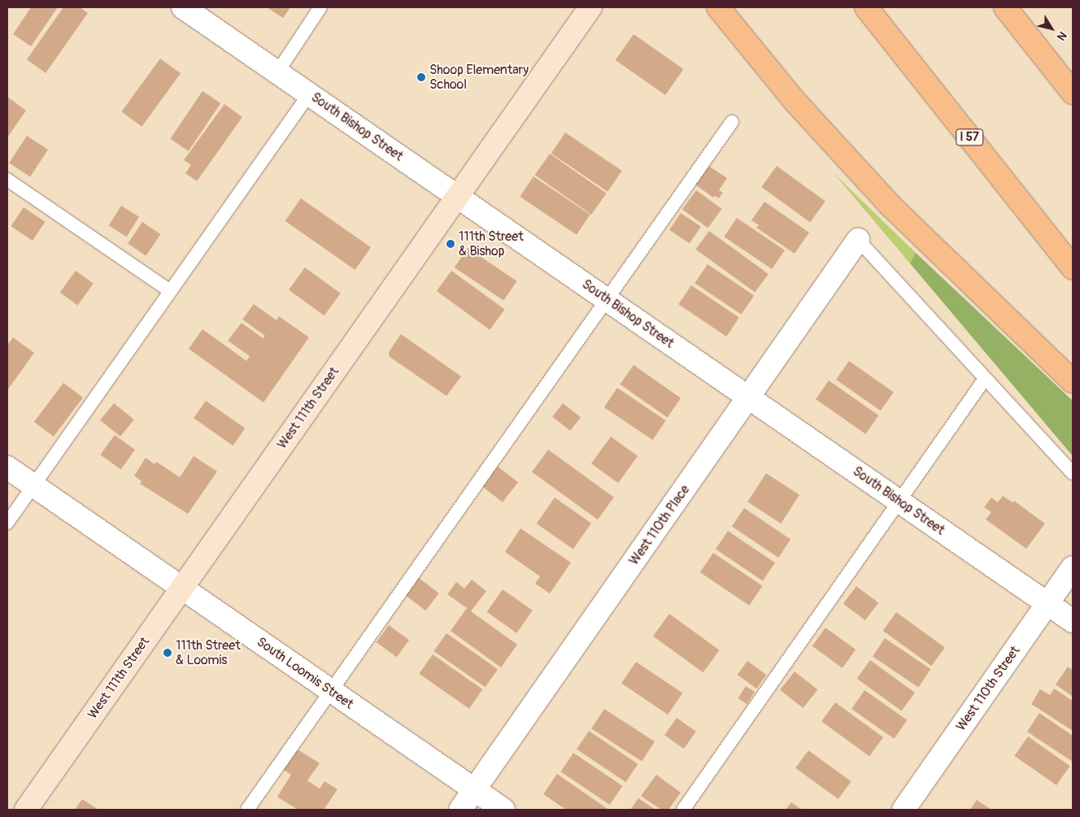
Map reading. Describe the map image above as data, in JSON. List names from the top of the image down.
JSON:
{
  "streets": {
    "highway": ["I 57"],
    "main road": ["West 111th Street"],
    "street": [
      "South Bishop Street",
      "West 110th Place",
      "South Loomis Street",
      "West 110th Street"
    ]
  },
  "crossings": [
    ["South Bishop Street", "West 111th Street"],
    ["South Bishop Street", "West 110th Place"],
    ["South Bishop Street", "West 110th Street"],
    ["West 111th Street", "South Loomis Street"],
    ["West 110th Place", "South Loomis Street"]
  ],
  "places": ["Shoop Elementary School", "111th Street & Bishop", "111th Street & Loomis"],
  "north": "bottom right"
}
